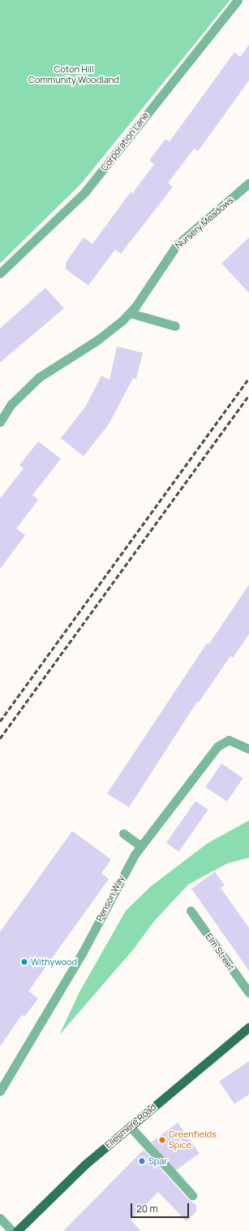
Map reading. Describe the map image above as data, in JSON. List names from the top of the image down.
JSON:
{
  "streets": {
    "main road": ["Ellesmere Road"],
    "street": [
      "Corporation Lane",
      "Nursery Meadows",
      "Penson Way",
      "Elm Street"
    ]
  },
  "parks": ["Coton Hill Community Woodland"],
  "places": ["Withywood", "Greenfields Spice", "Spar"],
  "scale_bar": "20 m"
}
